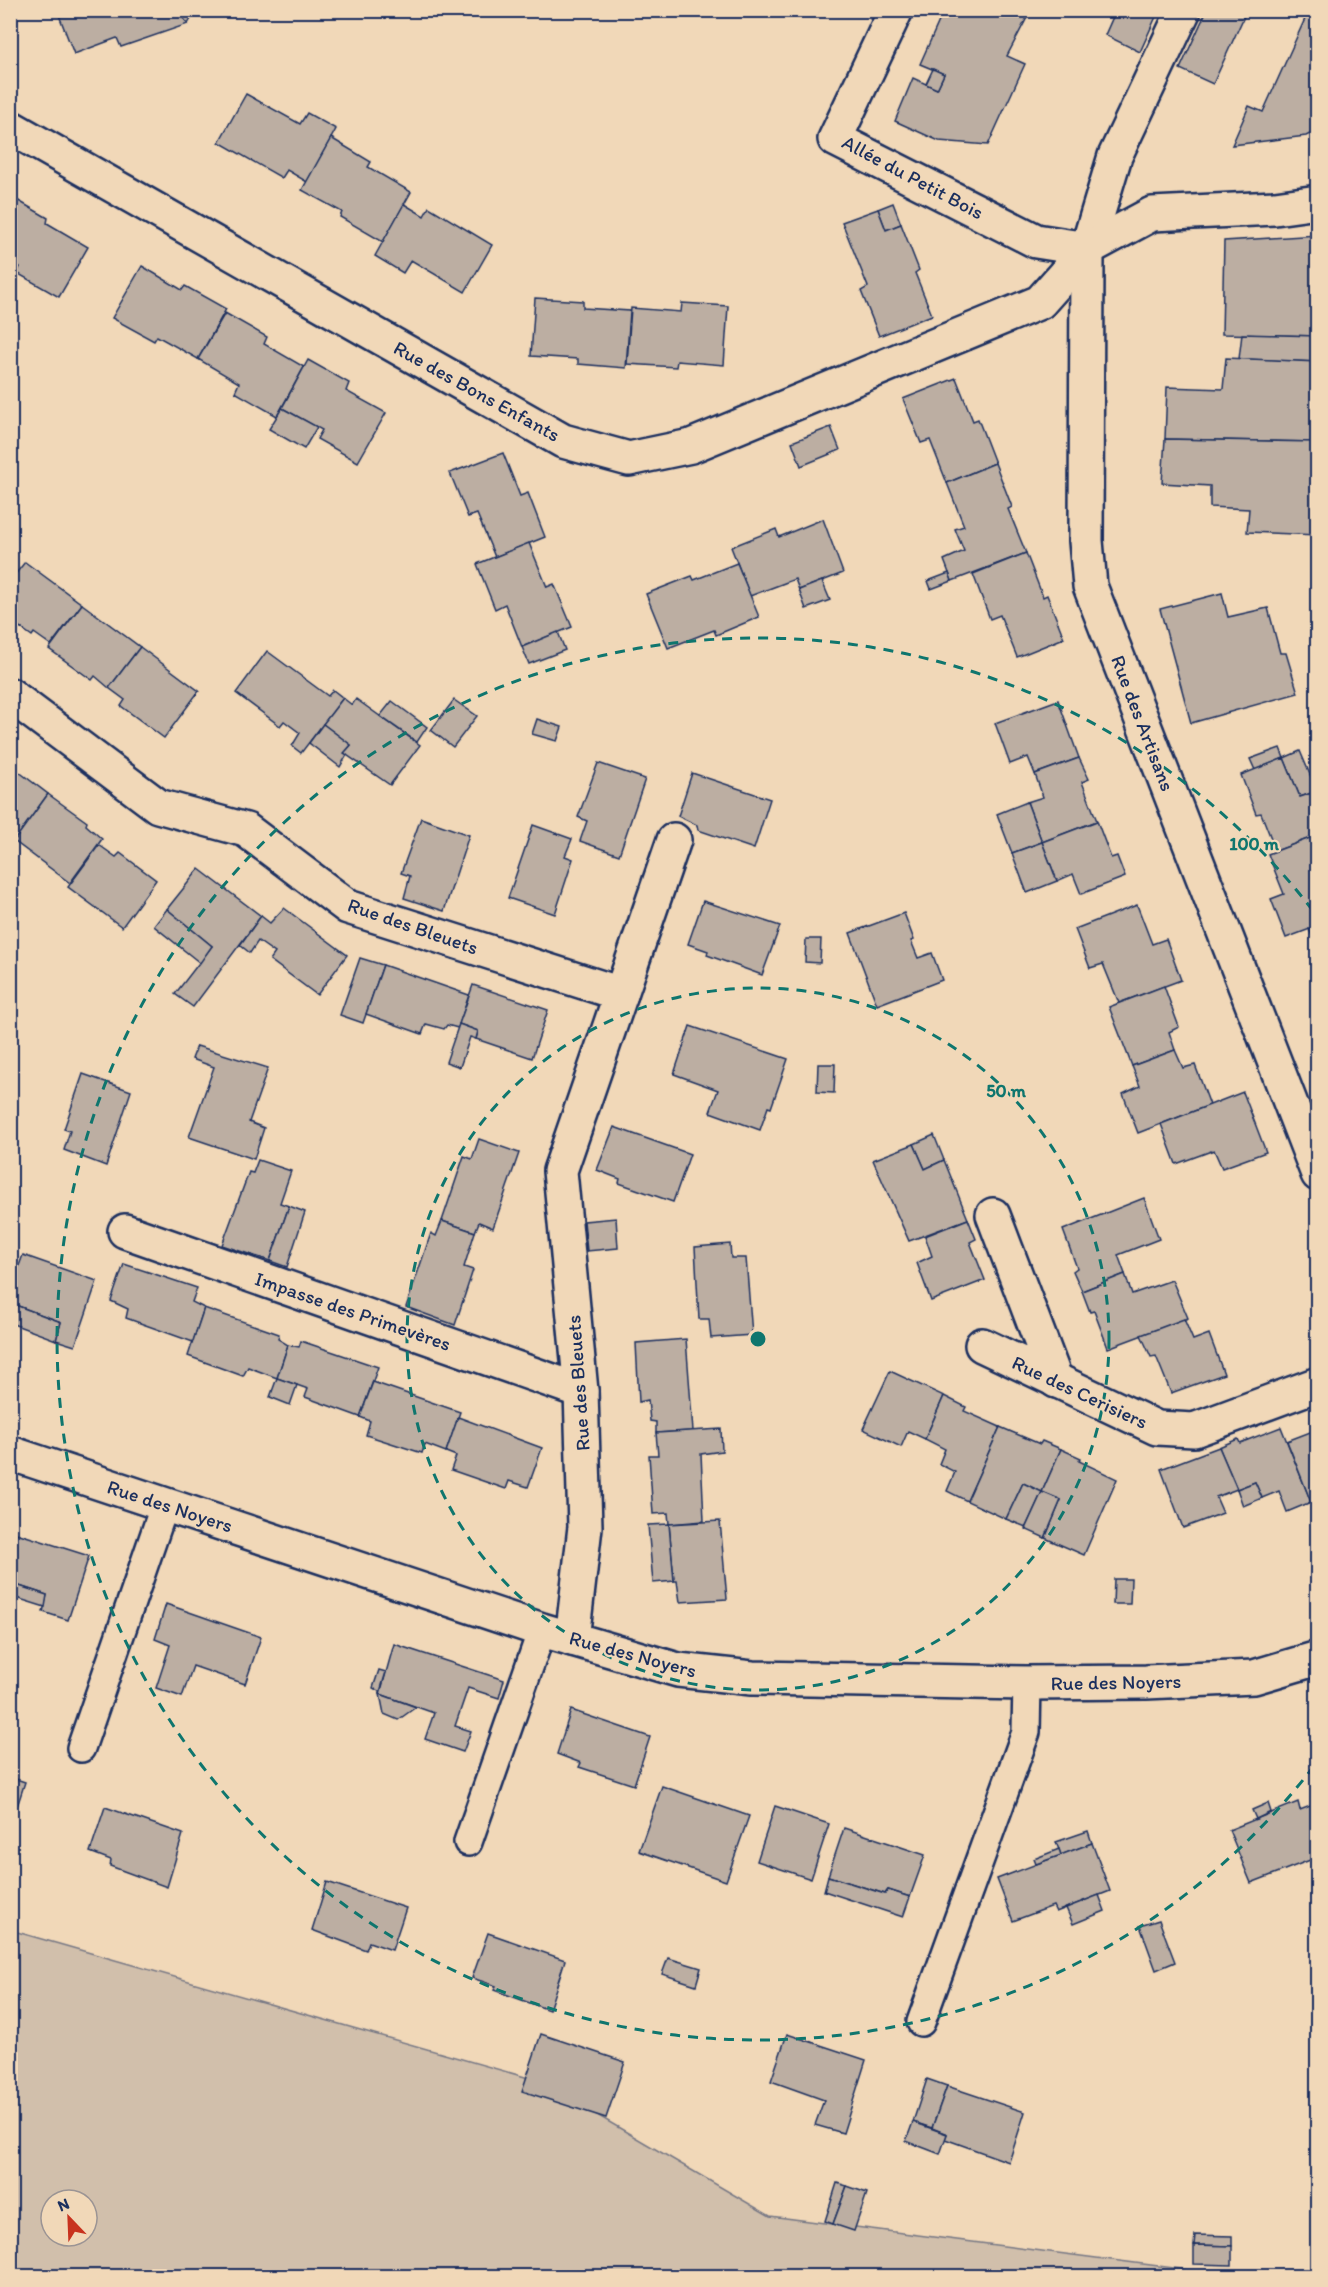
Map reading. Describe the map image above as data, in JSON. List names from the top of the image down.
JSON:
{
  "streets": {
    "street": [
      "Allée du Petit Bois",
      "Rue des Bons Enfants",
      "Rue des Artisans",
      "Rue des Bleuets",
      "Impasse des Primevères",
      "Rue des Cerisiers",
      "Rue des Noyers"
    ]
  },
  "crossings": [
    ["Allée du Petit Bois", "Rue des Bons Enfants"],
    ["Allée du Petit Bois", "Rue des Artisans"],
    ["Rue des Bons Enfants", "Rue des Artisans"],
    ["Rue des Bleuets", "Impasse des Primevères"],
    ["Rue des Bleuets", "Rue des Noyers"]
  ],
  "north": "top left",
  "rings": ["100 m", "50 m"]
}
